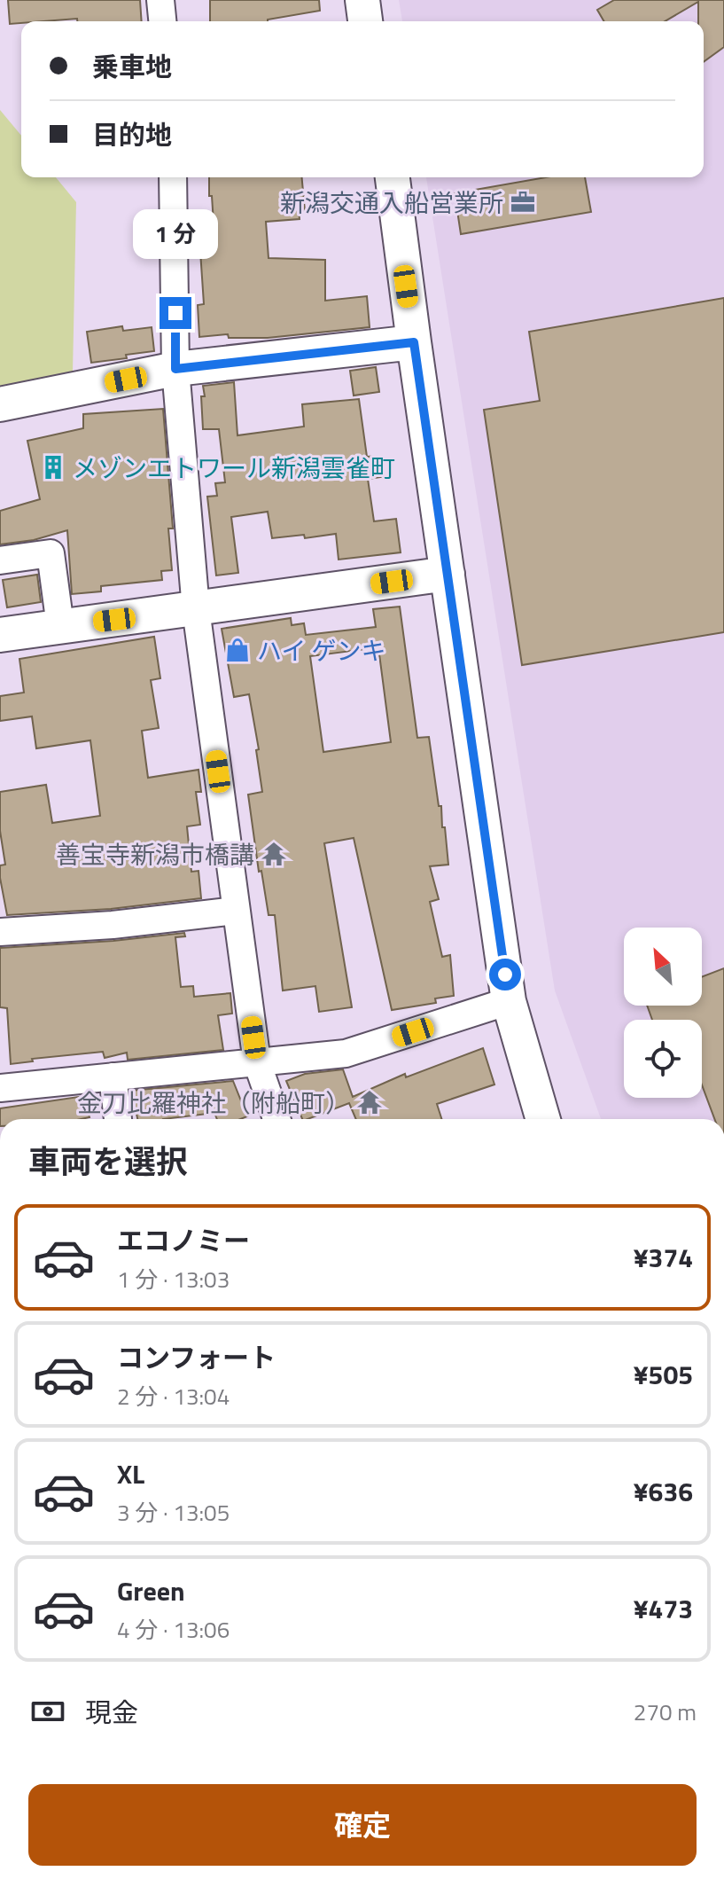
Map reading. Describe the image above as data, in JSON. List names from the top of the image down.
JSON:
{
  "places": {
    "office": ["新潟交通入船営業所"],
    "building": ["メゾンエトワール新潟雲雀町"],
    "shop": ["ハイ ゲンキ"],
    "temple": ["善宝寺新潟市橋講", "金刀比羅神社（附船町）"]
  },
  "north": "top left",
  "page": {
    "banner": ["乗車地", "目的地"],
    "bubble": "1 分",
    "heading": "車両を選択",
    "list": [
      {
        "name": "エコノミー",
        "note": "1 分 · 13:03",
        "value": "¥374"
      },
      {
        "name": "コンフォート",
        "note": "2 分 · 13:04",
        "value": "¥505"
      },
      {
        "name": "XL",
        "note": "3 分 · 13:05",
        "value": "¥636"
      },
      {
        "name": "Green",
        "note": "4 分 · 13:06",
        "value": "¥473"
      }
    ],
    "pay": ["現金", "270 m"],
    "buttons": "確定"
  }
}
